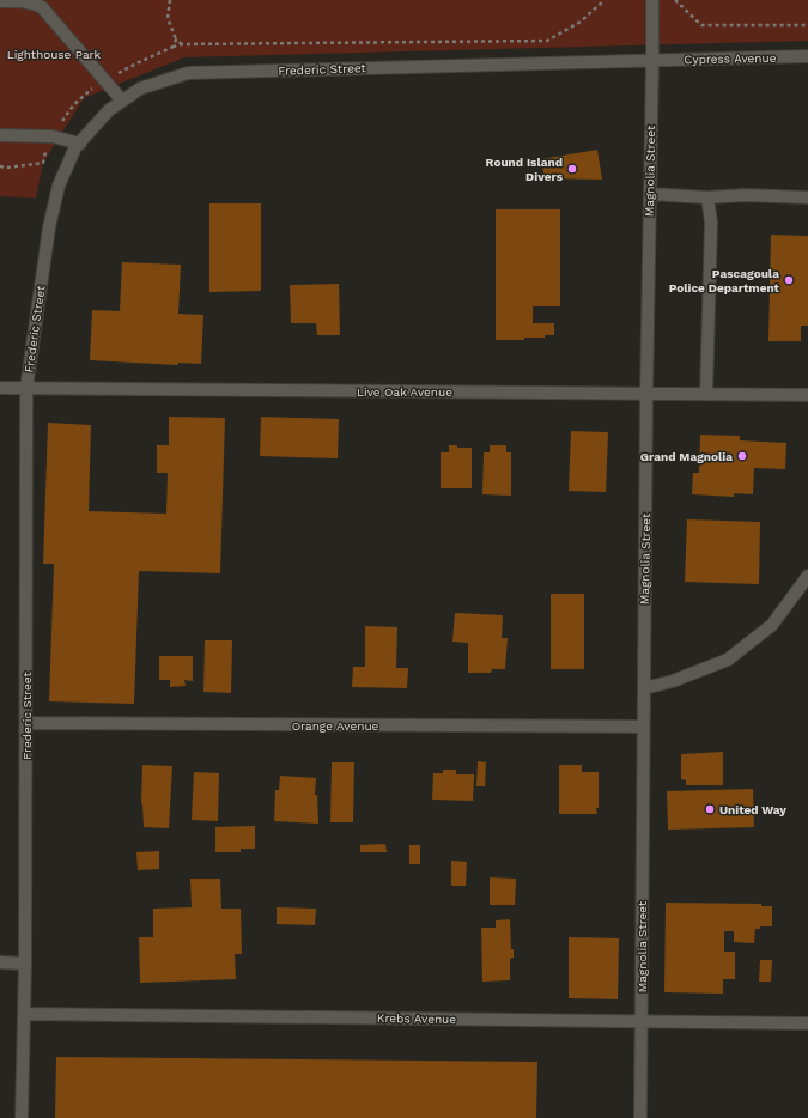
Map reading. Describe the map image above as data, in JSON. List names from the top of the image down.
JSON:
{
  "streets": {
    "street": [
      "Cypress Avenue",
      "Frederic Street",
      "Magnolia Street",
      "Live Oak Avenue",
      "Orange Avenue",
      "Krebs Avenue"
    ]
  },
  "crossings": [
    ["Cypress Avenue", "Frederic Street"],
    ["Cypress Avenue", "Magnolia Street"],
    ["Frederic Street", "Magnolia Street"],
    ["Frederic Street", "Live Oak Avenue"],
    ["Frederic Street", "Orange Avenue"],
    ["Frederic Street", "Krebs Avenue"],
    ["Magnolia Street", "Live Oak Avenue"],
    ["Magnolia Street", "Orange Avenue"],
    ["Magnolia Street", "Krebs Avenue"]
  ],
  "parks": ["Lighthouse Park"],
  "places": [
    "Round Island Divers",
    "Pascagoula Police Department",
    "Grand Magnolia",
    "United Way"
  ]
}
